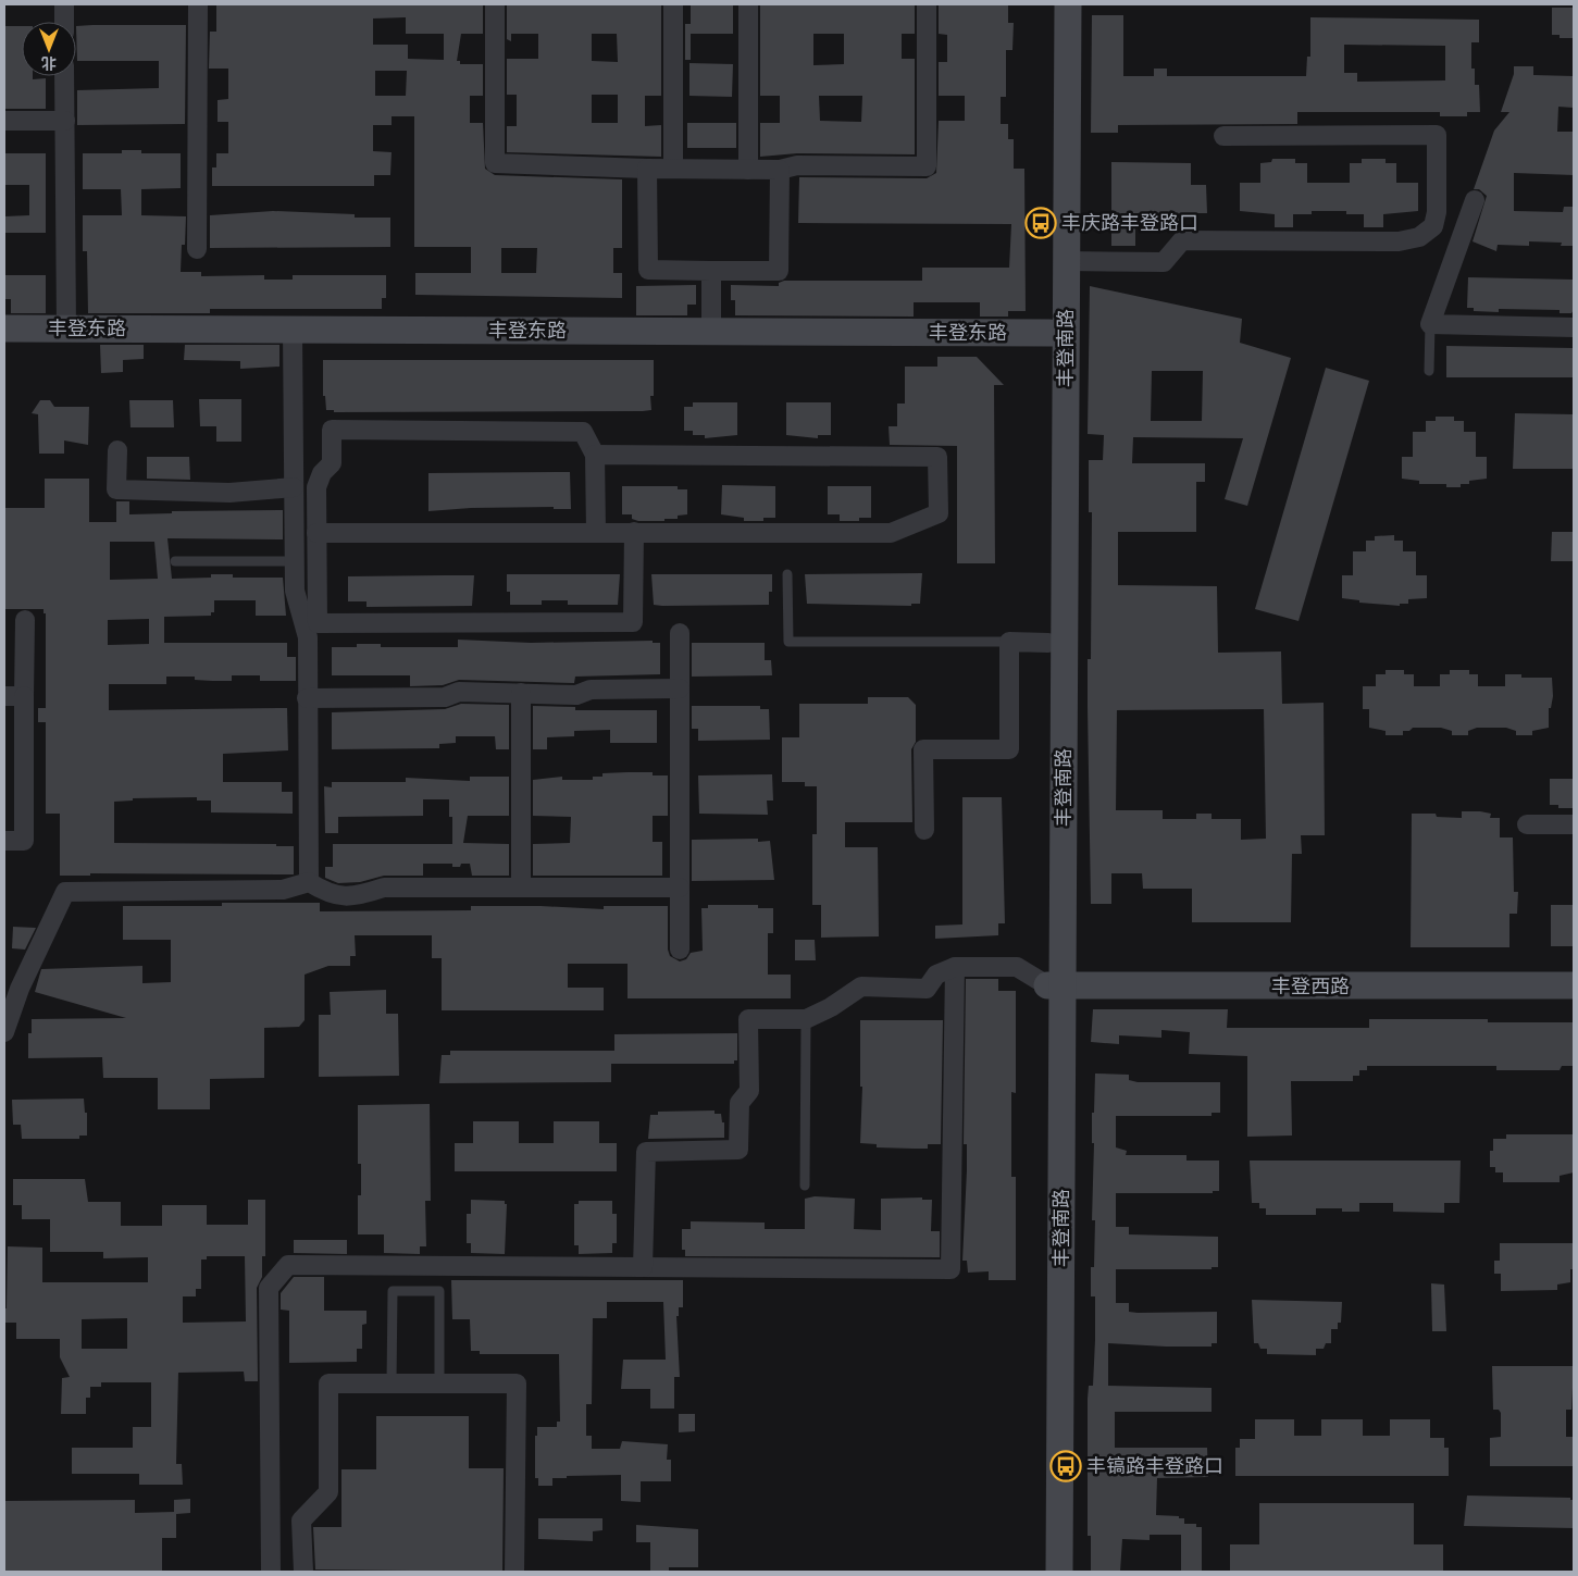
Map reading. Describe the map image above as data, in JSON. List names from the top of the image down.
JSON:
{
  "streets": {
    "street": ["丰登东路", "丰登南路", "丰登西路"]
  },
  "crossings": [
    ["丰登东路", "丰登南路"],
    ["丰登南路", "丰登西路"]
  ],
  "places": {
    "bus stop": ["丰庆路丰登路口", "丰镐路丰登路口"]
  },
  "north": "bottom"
}
